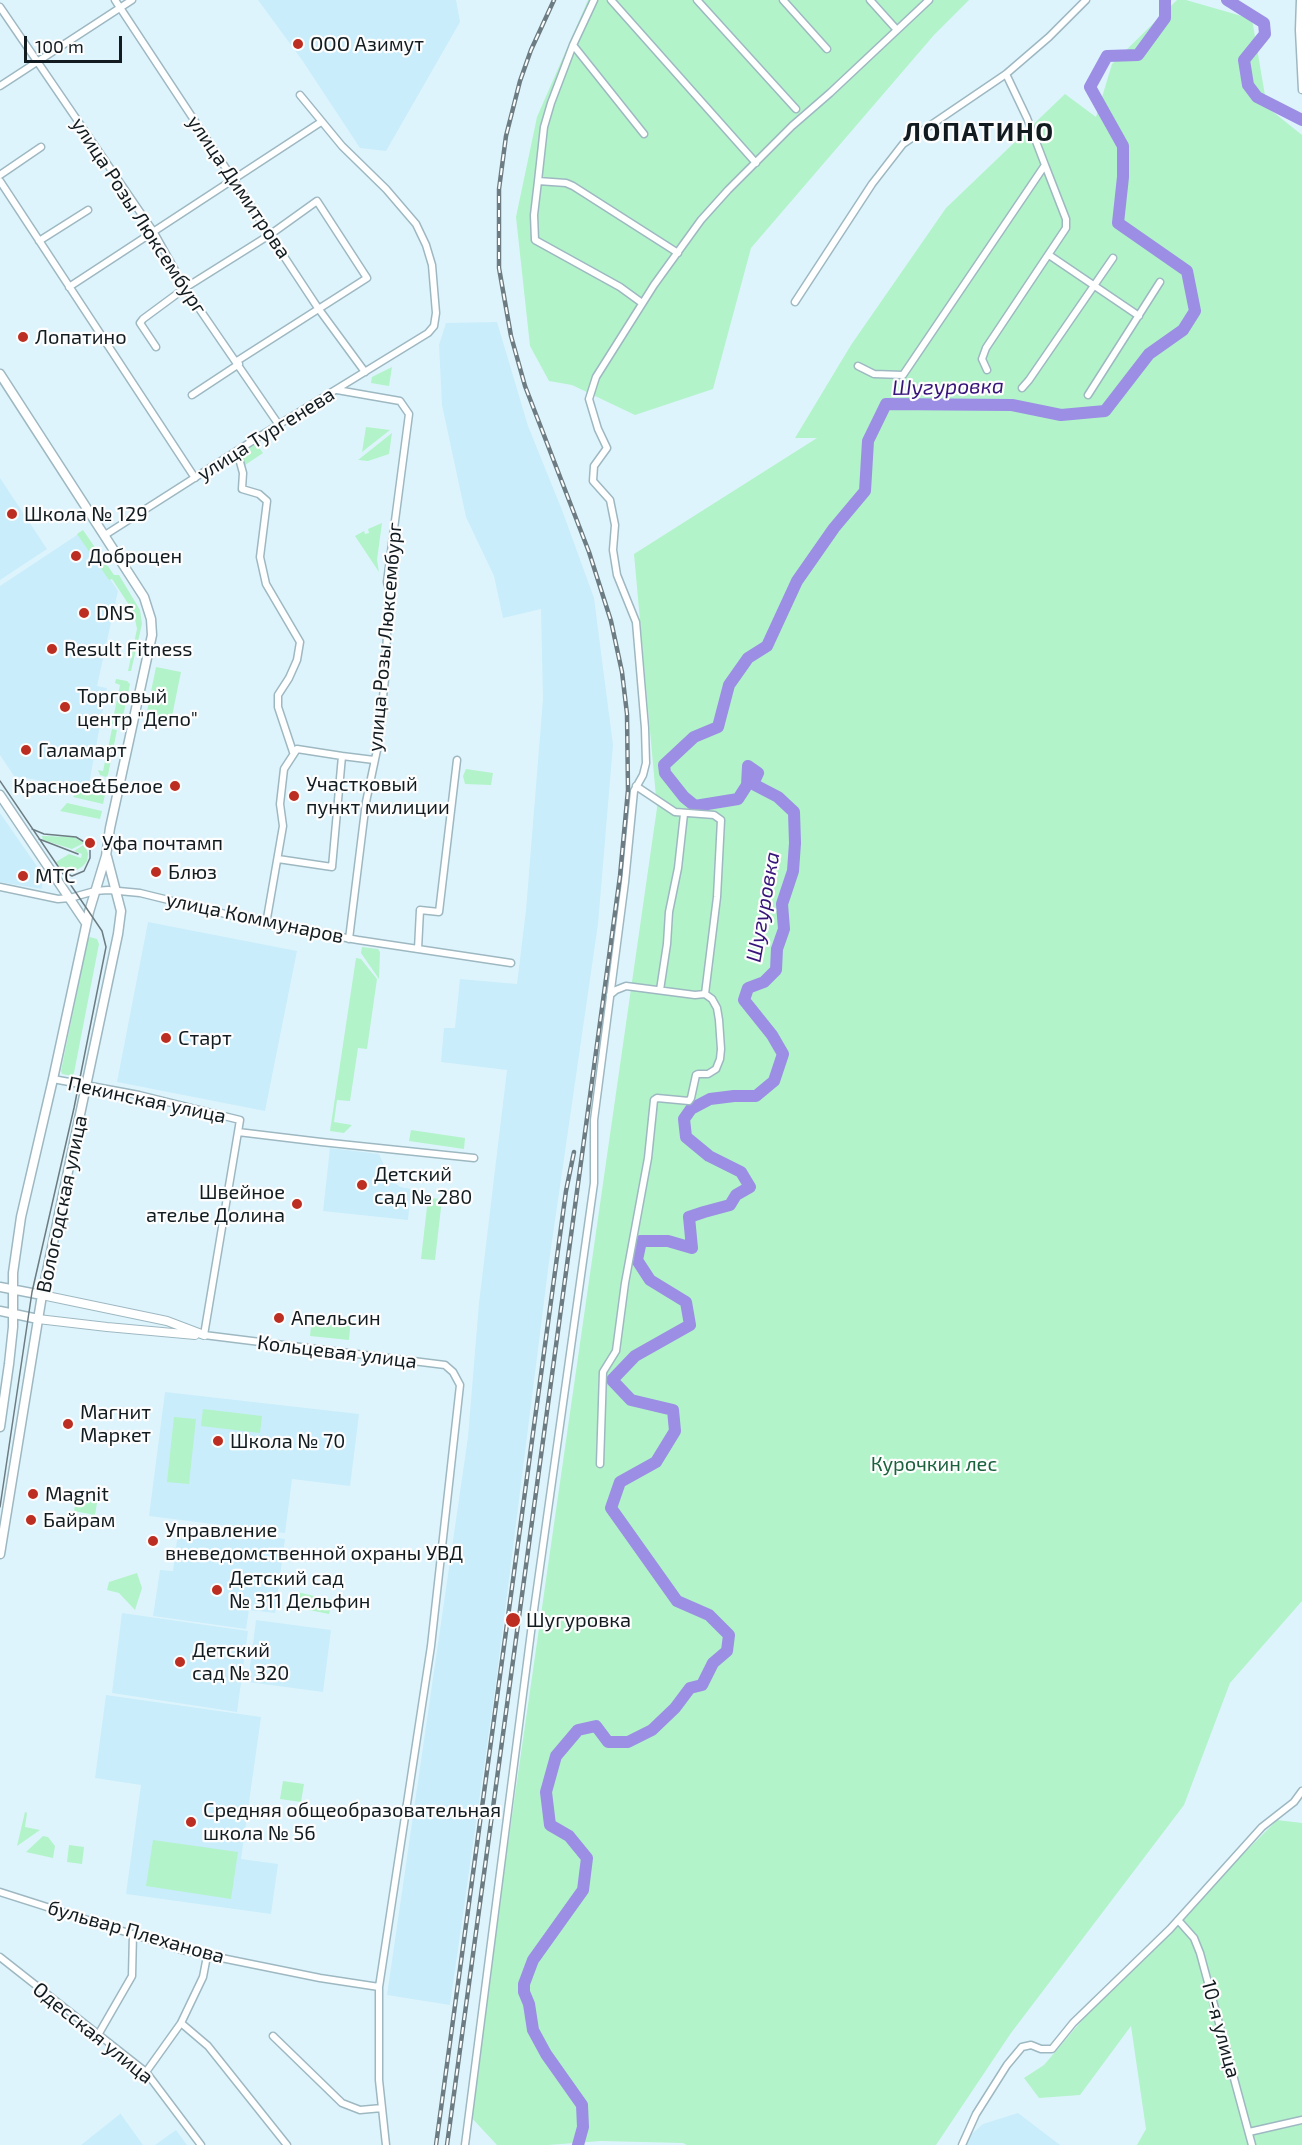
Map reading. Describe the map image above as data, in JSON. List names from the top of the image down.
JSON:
{
  "streets": {
    "main road": ["Вологодская улица", "Кольцевая улица"],
    "street": [
      "улица Димитрова",
      "улица Розы Люксембург",
      "улица Тургенева",
      "улица Коммунаров",
      "Пекинская улица",
      "бульвар Плеханова",
      "10-я улица",
      "Одесская улица"
    ]
  },
  "crossings": [
    ["улица Димитрова", "улица Тургенева"],
    ["улица Розы Люксембург", "улица Тургенева"],
    ["улица Розы Люксембург", "улица Коммунаров"],
    ["улица Тургенева", "Вологодская улица"],
    ["улица Коммунаров", "Вологодская улица"],
    ["Пекинская улица", "Вологодская улица"],
    ["Вологодская улица", "Кольцевая улица"],
    ["Кольцевая улица", "бульвар Плеханова"]
  ],
  "districts": ["ЛОПАТИНО"],
  "water": ["Шугуровка"],
  "parks": ["Курочкин лес"],
  "places": [
    "ООО Азимут",
    "Лопатино",
    "Школа № 129",
    "Доброцен",
    "DNS",
    "Result Fitness",
    "Торговый центр \"Депо\"",
    "Галамарт",
    "Красное&Белое",
    "Участковый пункт милиции",
    "Уфа почтамп",
    "Блюз",
    "МТС",
    "Старт",
    "Детский сад № 280",
    "Швейное ателье Долина",
    "Апельсин",
    "Магнит Маркет",
    "Школа № 70",
    "Magnit",
    "Байрам",
    "Управление вневедомственной охраны УВД",
    "Детский сад № 311 Дельфин",
    "Шугуровка",
    "Детский сад № 320",
    "Средняя общеобразовательная школа № 56"
  ],
  "scale_bar": "100 m"
}
